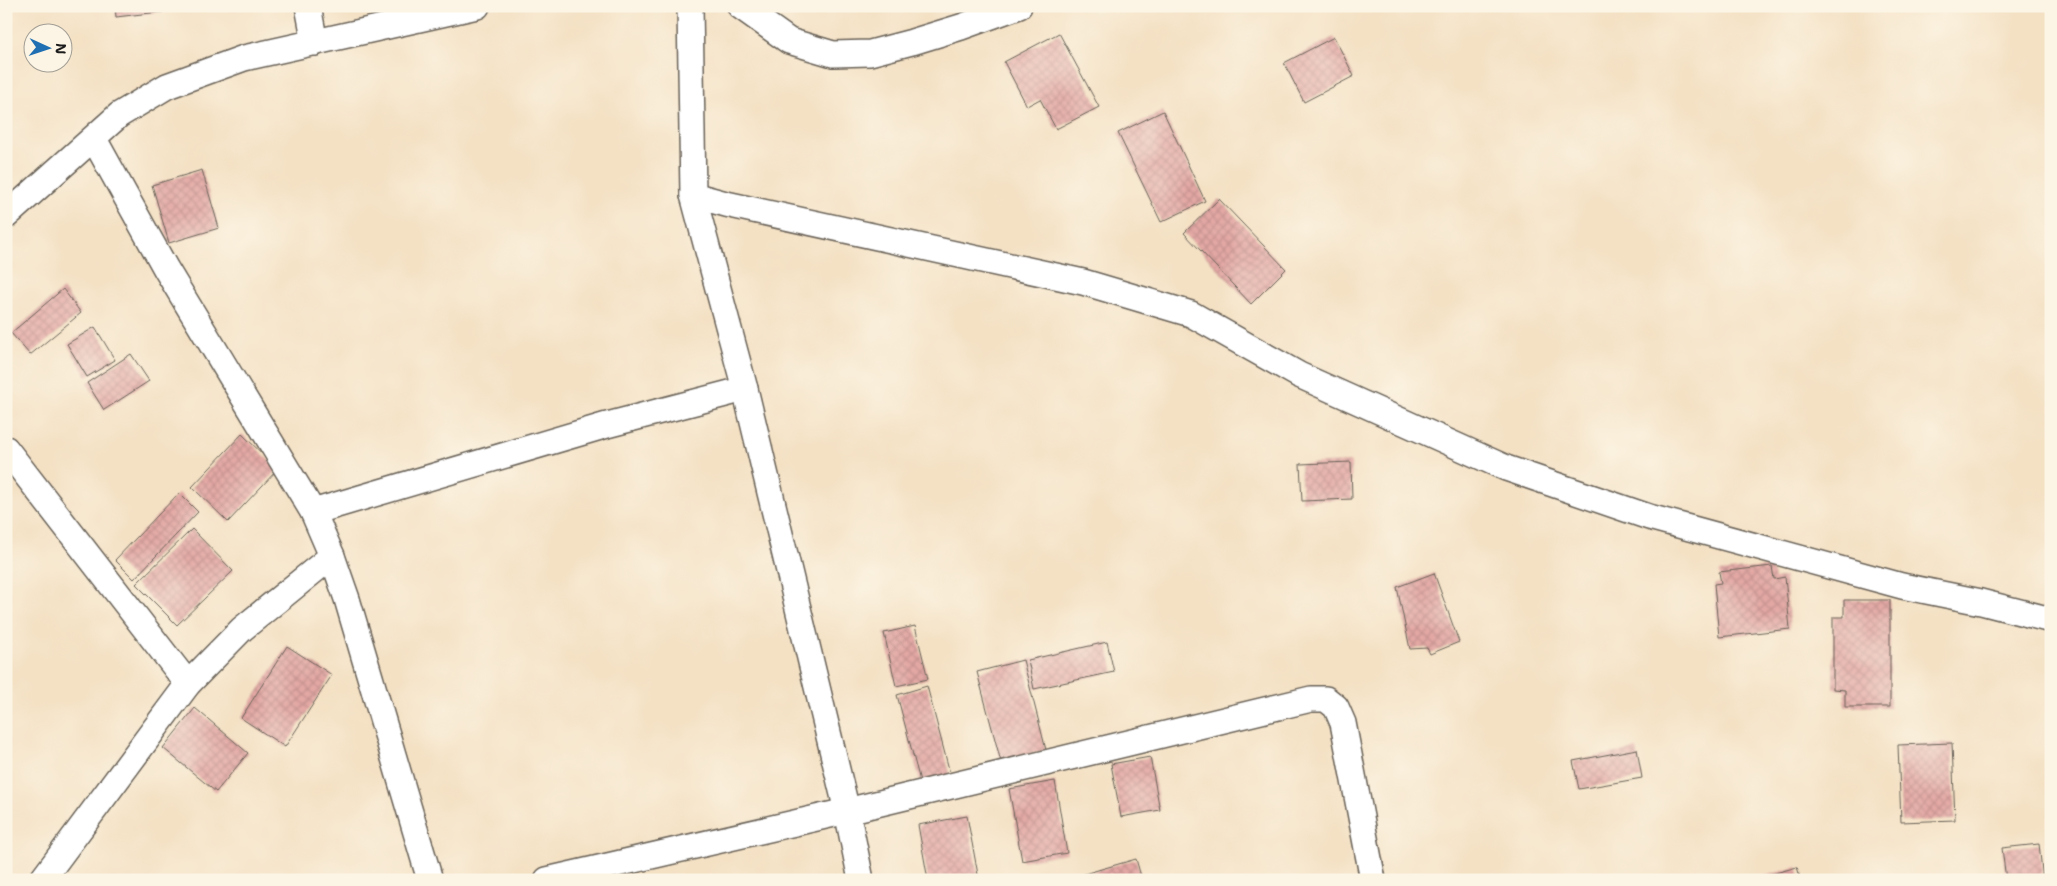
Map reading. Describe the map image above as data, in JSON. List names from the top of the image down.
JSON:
{
  "north": "right"
}
